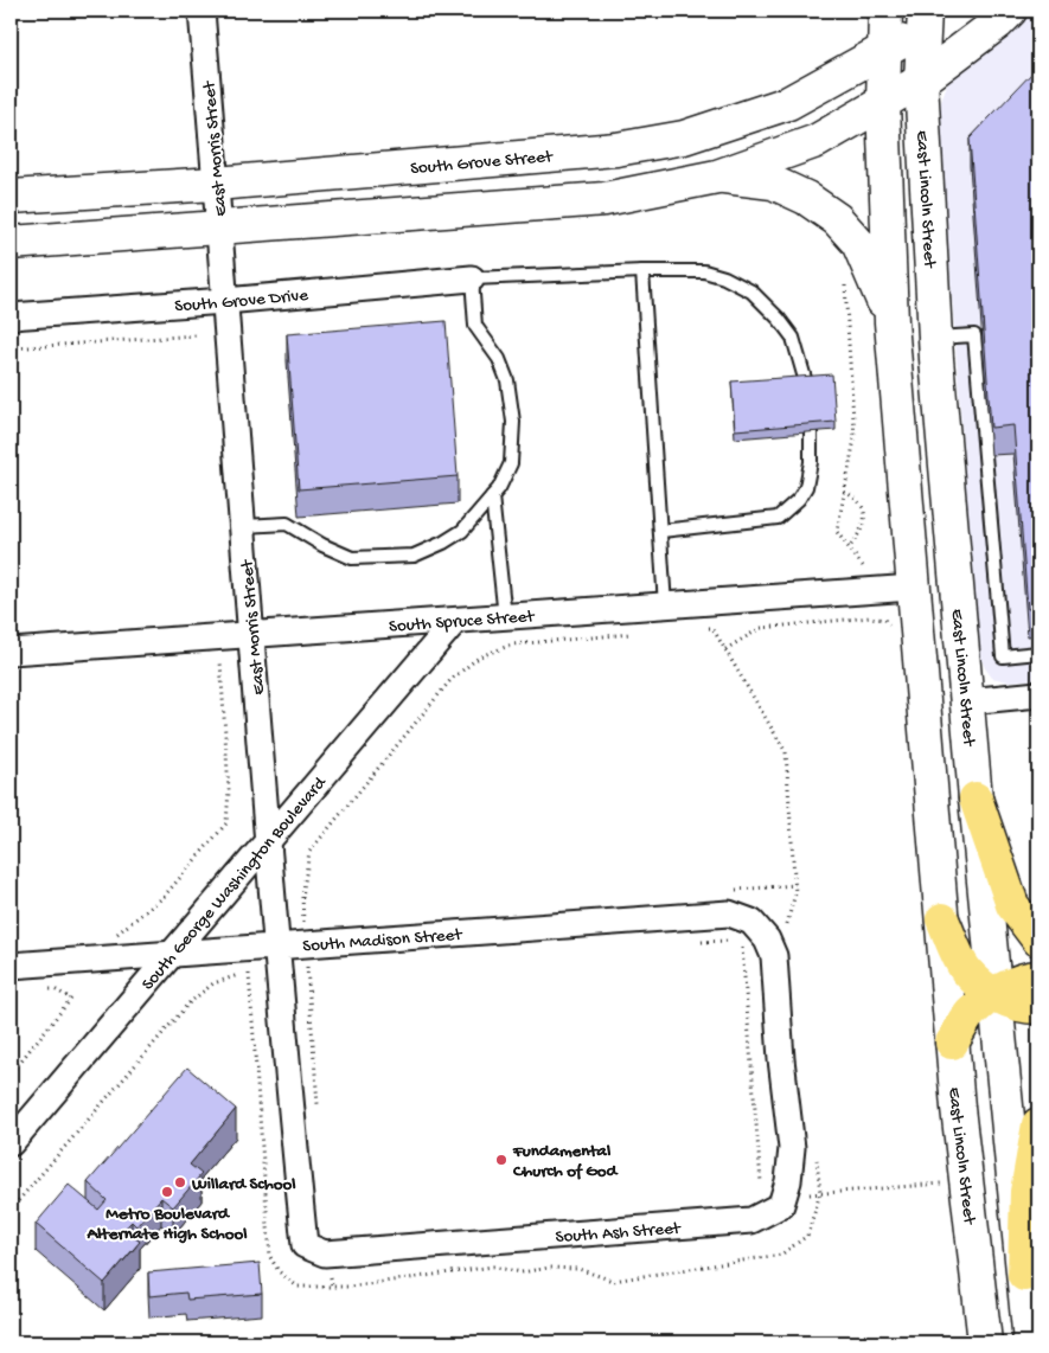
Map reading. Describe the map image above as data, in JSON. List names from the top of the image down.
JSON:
{
  "streets": {
    "street": [
      "East Morris Street",
      "South Grove Street",
      "East Lincoln Street",
      "South Grove Drive",
      "South Spruce Street",
      "South George Washington Boulevard",
      "South Madison Street",
      "South Ash Street"
    ]
  },
  "crossings": [
    ["East Morris Street", "South Grove Street"],
    ["East Morris Street", "South Grove Drive"],
    ["East Morris Street", "South Spruce Street"],
    ["East Morris Street", "South George Washington Boulevard"],
    ["East Morris Street", "South Madison Street"],
    ["East Morris Street", "South Ash Street"],
    ["South Grove Street", "East Lincoln Street"],
    ["East Lincoln Street", "South Spruce Street"],
    ["South Spruce Street", "South George Washington Boulevard"],
    ["South George Washington Boulevard", "South Madison Street"],
    ["South Madison Street", "South Ash Street"]
  ],
  "places": ["Fundamental Church of God", "Willard School", "Metro Boulevard Alternate High School"]
}
